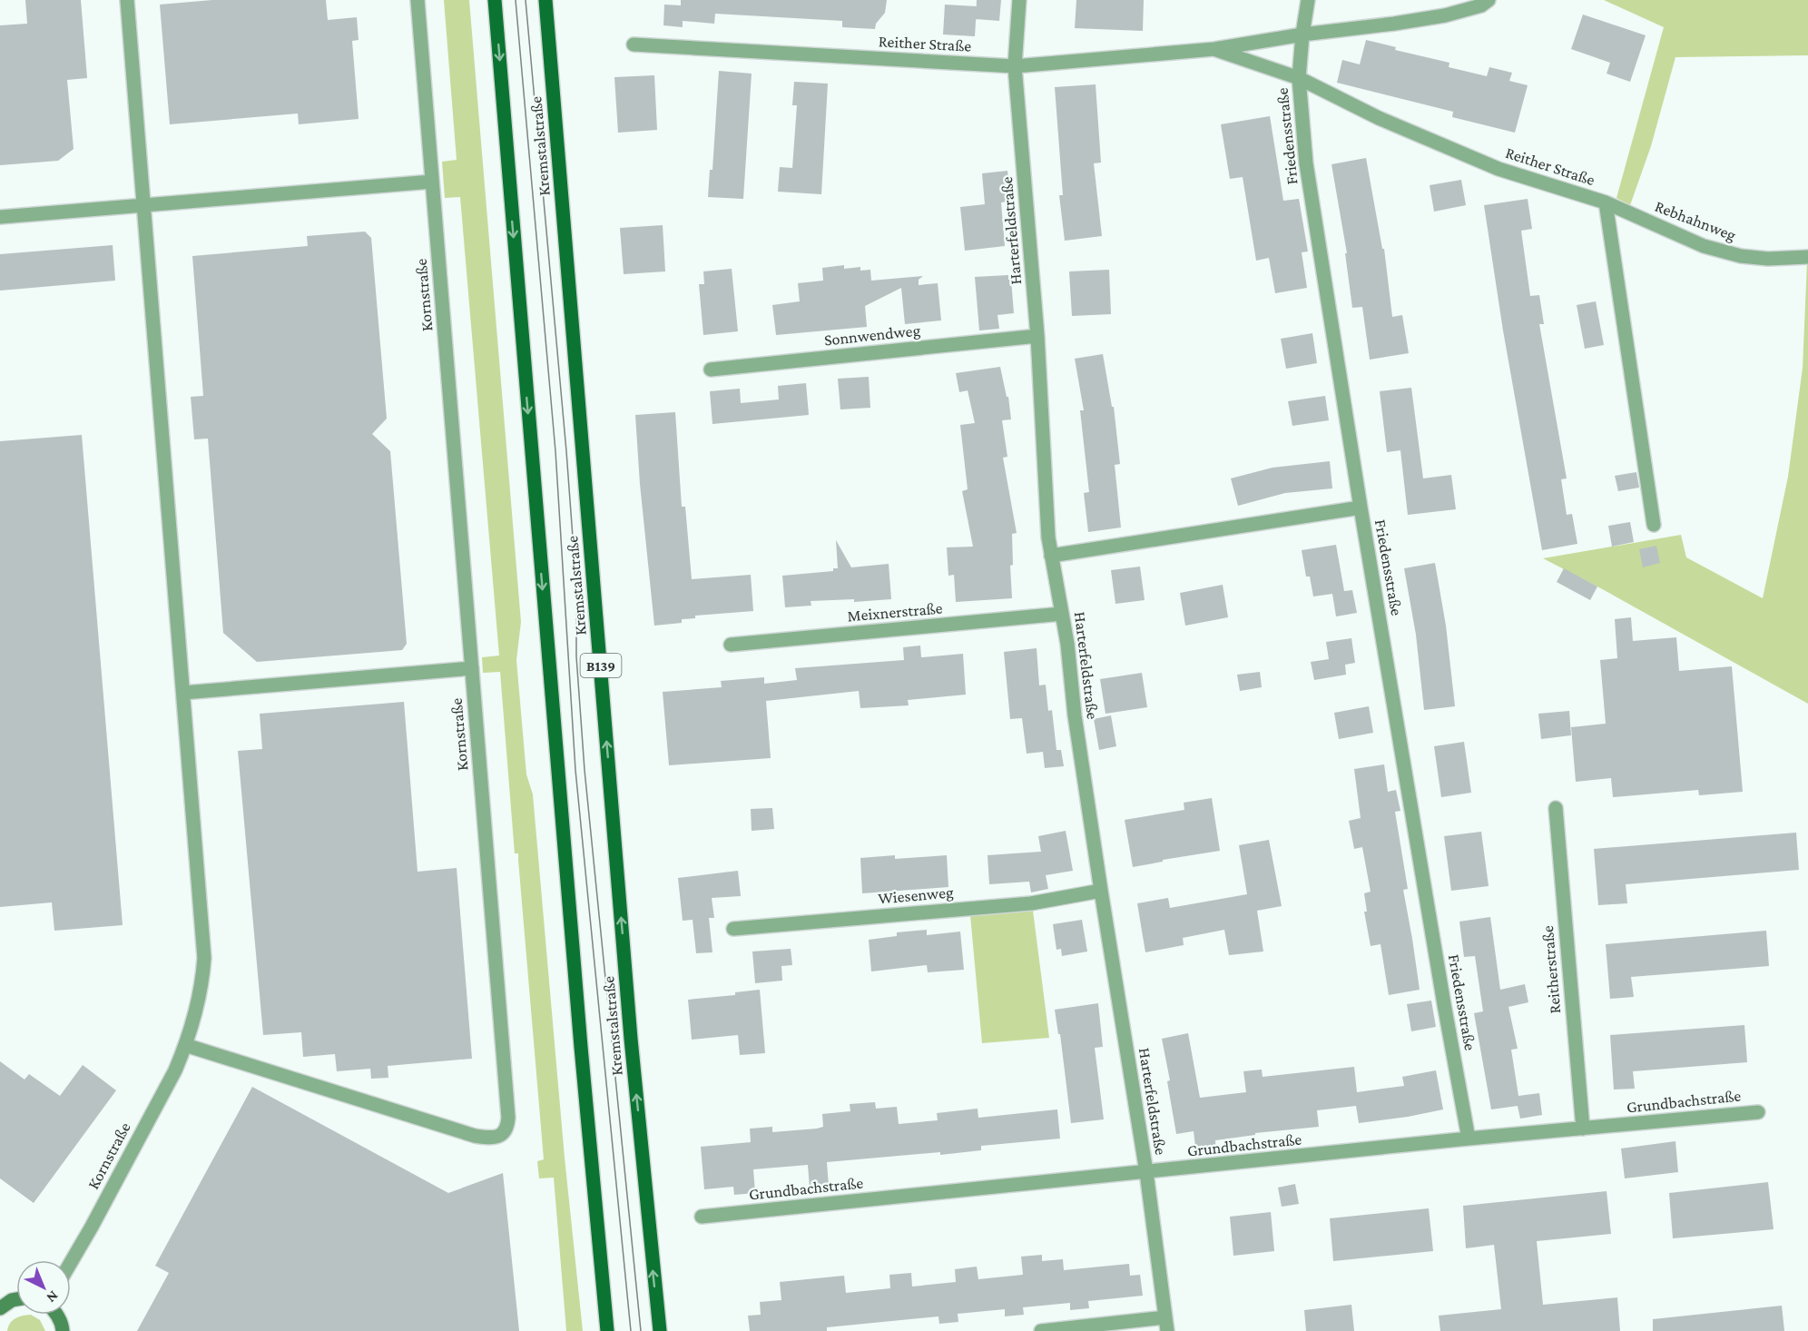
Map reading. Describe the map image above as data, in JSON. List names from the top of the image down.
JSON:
{
  "streets": {
    "main road": ["Kremstalstraße", "B139"],
    "street": [
      "Reither Straße",
      "Friedensstraße",
      "Rebhahnweg",
      "Harterfeldstraße",
      "Kornstraße",
      "Sonnwendweg",
      "Meixnerstraße",
      "Wiesenweg",
      "Reitherstraße",
      "Grundbachstraße"
    ]
  },
  "crossings": [
    ["Reither Straße", "Friedensstraße"],
    ["Reither Straße", "Rebhahnweg"],
    ["Reither Straße", "Harterfeldstraße"],
    ["Friedensstraße", "Grundbachstraße"],
    ["Harterfeldstraße", "Sonnwendweg"],
    ["Harterfeldstraße", "Meixnerstraße"],
    ["Harterfeldstraße", "Wiesenweg"],
    ["Harterfeldstraße", "Grundbachstraße"],
    ["Reitherstraße", "Grundbachstraße"]
  ],
  "north": "bottom right"
}
